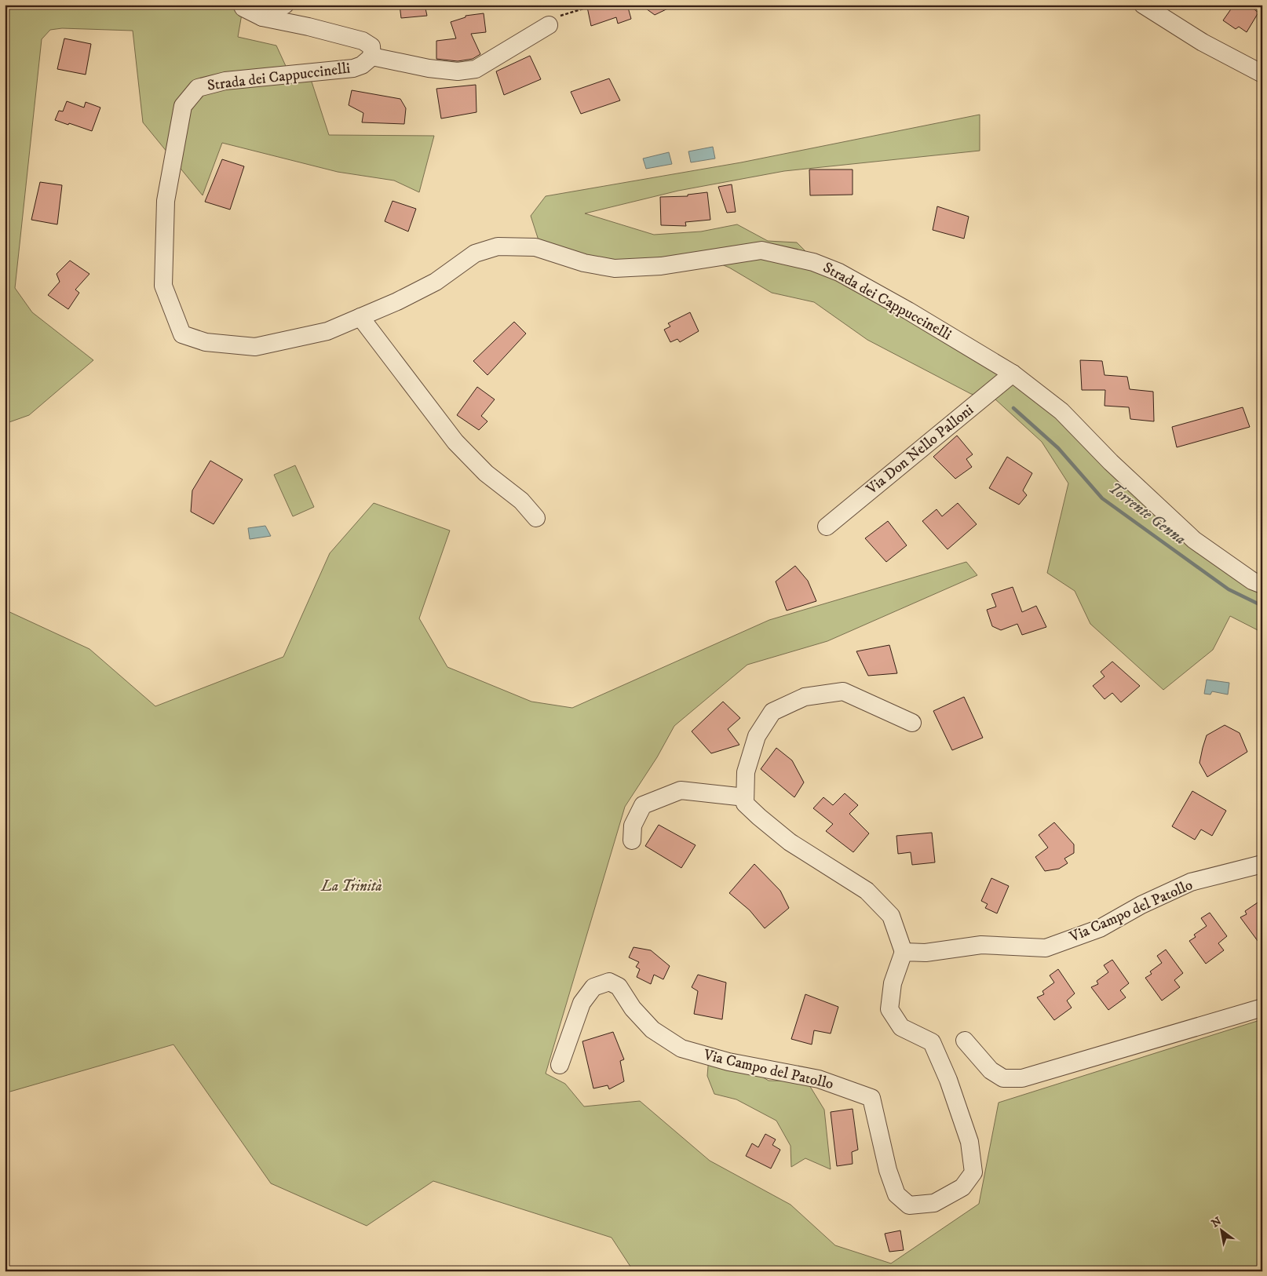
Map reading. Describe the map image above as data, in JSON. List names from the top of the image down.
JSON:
{
  "streets": {
    "street": ["Strada dei Cappuccinelli", "Via Don Nello Palloni", "Via Campo del Patollo"]
  },
  "crossings": [
    ["Strada dei Cappuccinelli", "Via Don Nello Palloni"]
  ],
  "water": ["Torrente Genna"],
  "parks": ["La Trinità"],
  "north": "top left"
}
